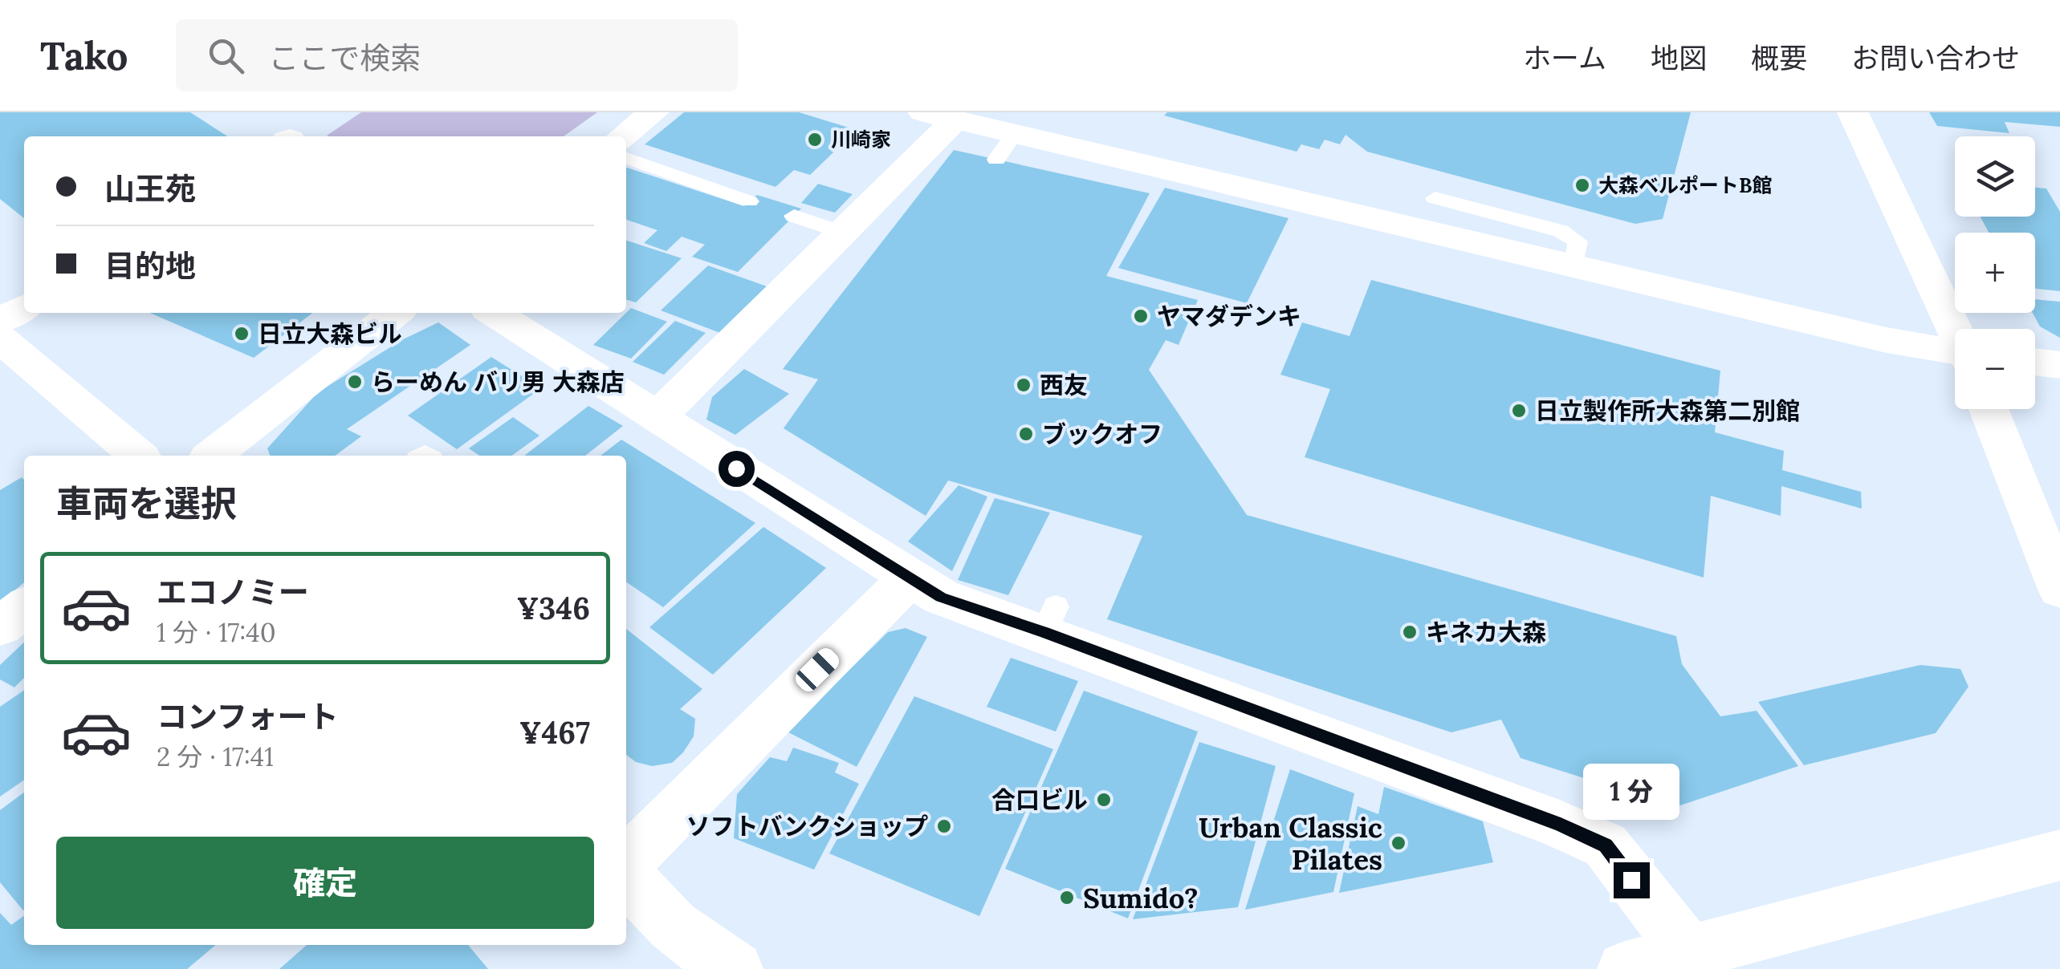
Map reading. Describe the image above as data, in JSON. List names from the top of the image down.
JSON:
{
  "places": [
    "川崎家",
    "大森ベルポートB館",
    "ヤマダデンキ",
    "日立大森ビル",
    "らーめん バリ男 大森店",
    "西友",
    "日立製作所大森第二別館",
    "ブックオフ",
    "キネカ大森",
    "合口ビル",
    "ソフトバンクショップ",
    "Urban Classic Pilates",
    "Sumido?"
  ],
  "page": {
    "header": "Tako",
    "search": "ここで検索",
    "nav": [
      "ホーム",
      "地図",
      "概要",
      "お問い合わせ"
    ],
    "map_buttons": ["+", "−"],
    "banner": ["山王苑", "目的地"],
    "heading": "車両を選択",
    "list": [
      {
        "name": "エコノミー",
        "note": "1 分 · 17:40",
        "value": "¥346"
      },
      {
        "name": "コンフォート",
        "note": "2 分 · 17:41",
        "value": "¥467"
      }
    ],
    "bubble": "1 分",
    "buttons": "確定"
  }
}
